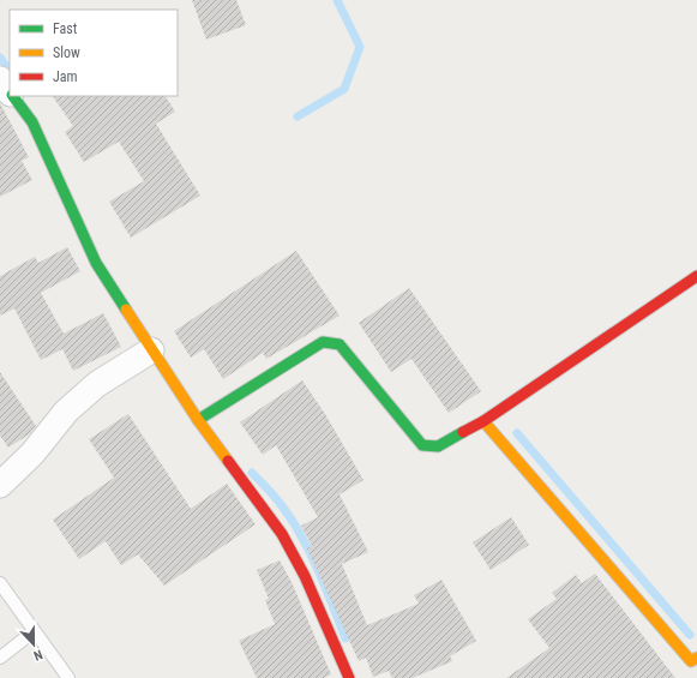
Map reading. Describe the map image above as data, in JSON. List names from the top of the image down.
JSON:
{
  "legend": ["Fast", "Slow", "Jam"],
  "north": "bottom"
}
